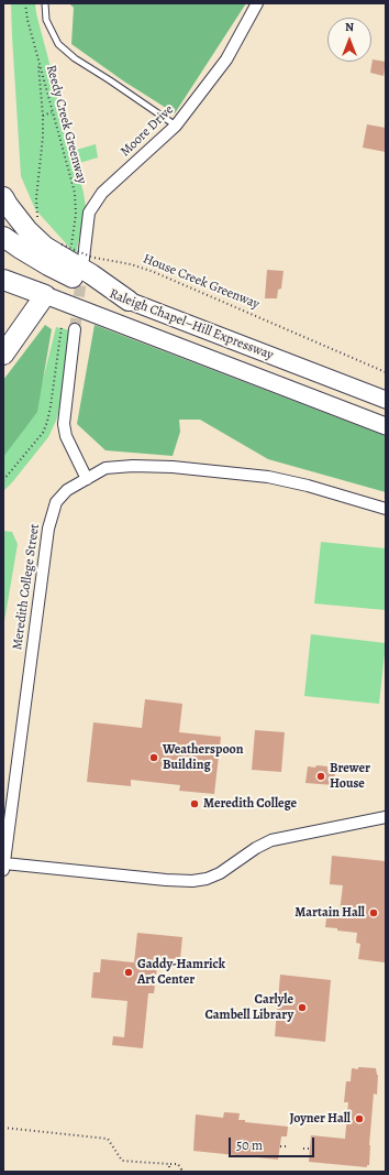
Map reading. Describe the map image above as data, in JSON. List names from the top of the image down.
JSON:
{
  "streets": {
    "highway": ["Raleigh Chapel–Hill Expressway"],
    "street": ["Moore Drive", "Meredith College Street"],
    "path": ["Reedy Creek Greenway", "House Creek Greenway"]
  },
  "crossings": [
    ["Moore Drive", "House Creek Greenway"]
  ],
  "places": [
    "Weatherspoon Building",
    "Brewer House",
    "Meredith College",
    "Martain Hall",
    "Gaddy-Hamrick Art Center",
    "Carlyle Cambell Library",
    "Joyner Hall"
  ],
  "scale_bar": "50 m",
  "north": "top"
}
